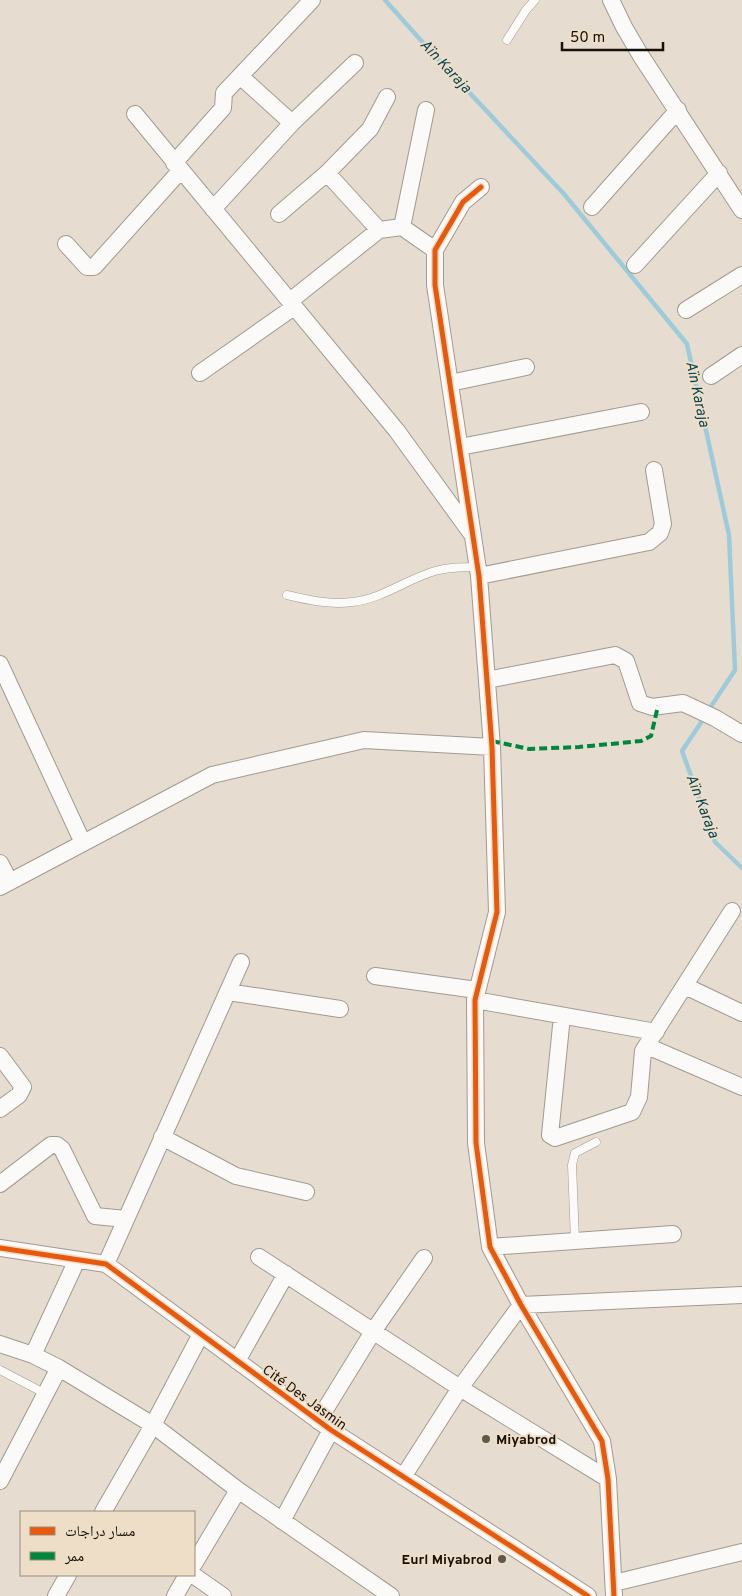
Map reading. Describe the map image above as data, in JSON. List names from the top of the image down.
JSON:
{
  "streets": {
    "street": ["Cité Des Jasmin"]
  },
  "water": ["Aïn Karaja"],
  "places": ["Miyabrod", "Eurl Miyabrod"],
  "legend": ["مسار دراجات", "ممر"],
  "scale_bar": "50 m"
}
